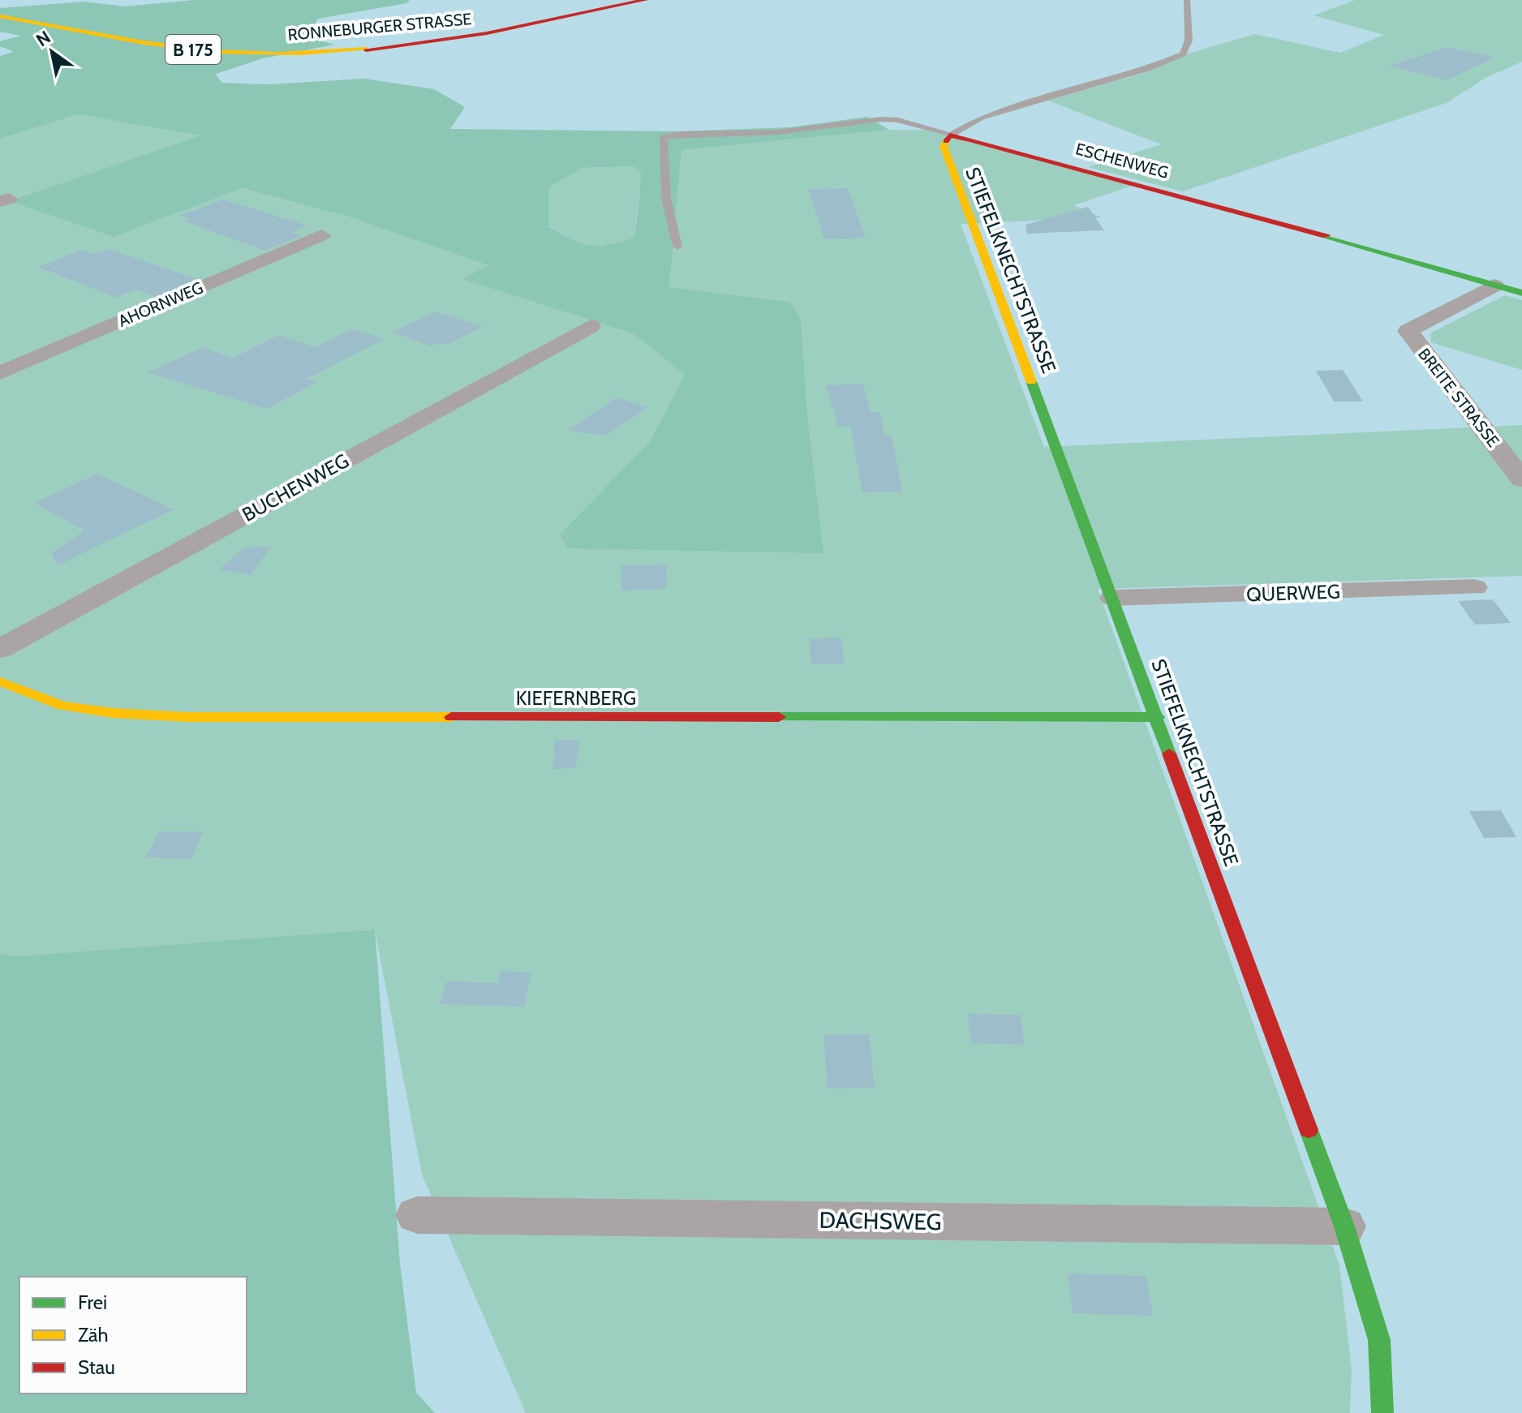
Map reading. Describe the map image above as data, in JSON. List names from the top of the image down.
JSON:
{
  "streets": {
    "street": [
      "RONNEBURGER STRASSE",
      "B 175",
      "ESCHENWEG",
      "STIEFELKNECHTSTRASSE",
      "AHORNWEG",
      "BREITE STRASSE",
      "BUCHENWEG",
      "QUERWEG",
      "KIEFERNBERG",
      "DACHSWEG"
    ]
  },
  "crossings": [
    ["ESCHENWEG", "STIEFELKNECHTSTRASSE"],
    ["ESCHENWEG", "BREITE STRASSE"],
    ["STIEFELKNECHTSTRASSE", "QUERWEG"],
    ["STIEFELKNECHTSTRASSE", "KIEFERNBERG"],
    ["STIEFELKNECHTSTRASSE", "DACHSWEG"]
  ],
  "legend": ["Frei", "Zäh", "Stau"],
  "north": "top left"
}
